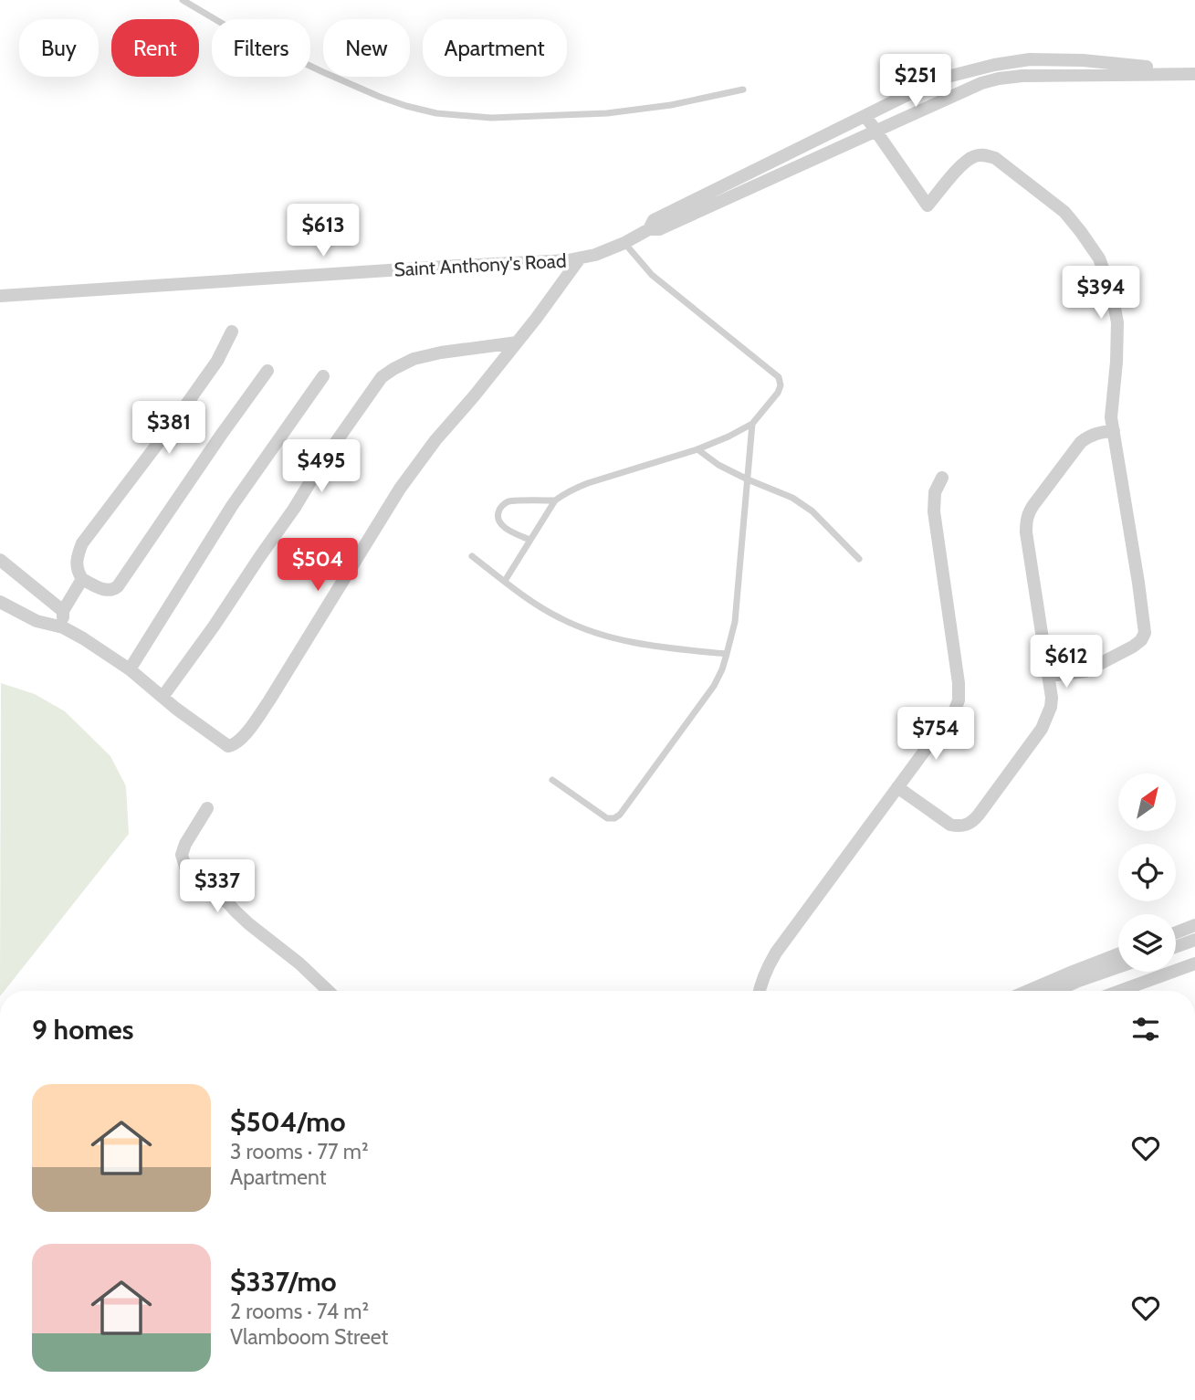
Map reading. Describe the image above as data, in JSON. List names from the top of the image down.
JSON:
{
  "streets": {
    "street": ["Saint Anthony's Road"]
  },
  "north": "top right",
  "page": {
    "chip": [
      "Buy",
      "Rent",
      "Filters",
      "New",
      "Apartment"
    ],
    "price": [
      "$251",
      "$613",
      "$394",
      "$381",
      "$495",
      "$504",
      "$612",
      "$754",
      "$337"
    ],
    "heading": "9 homes",
    "list": [
      {
        "name": "$504/mo",
        "note": "3 rooms · 77 m² · Apartment"
      },
      {
        "name": "$337/mo",
        "note": "2 rooms · 74 m² · Vlamboom Street"
      }
    ]
  }
}
